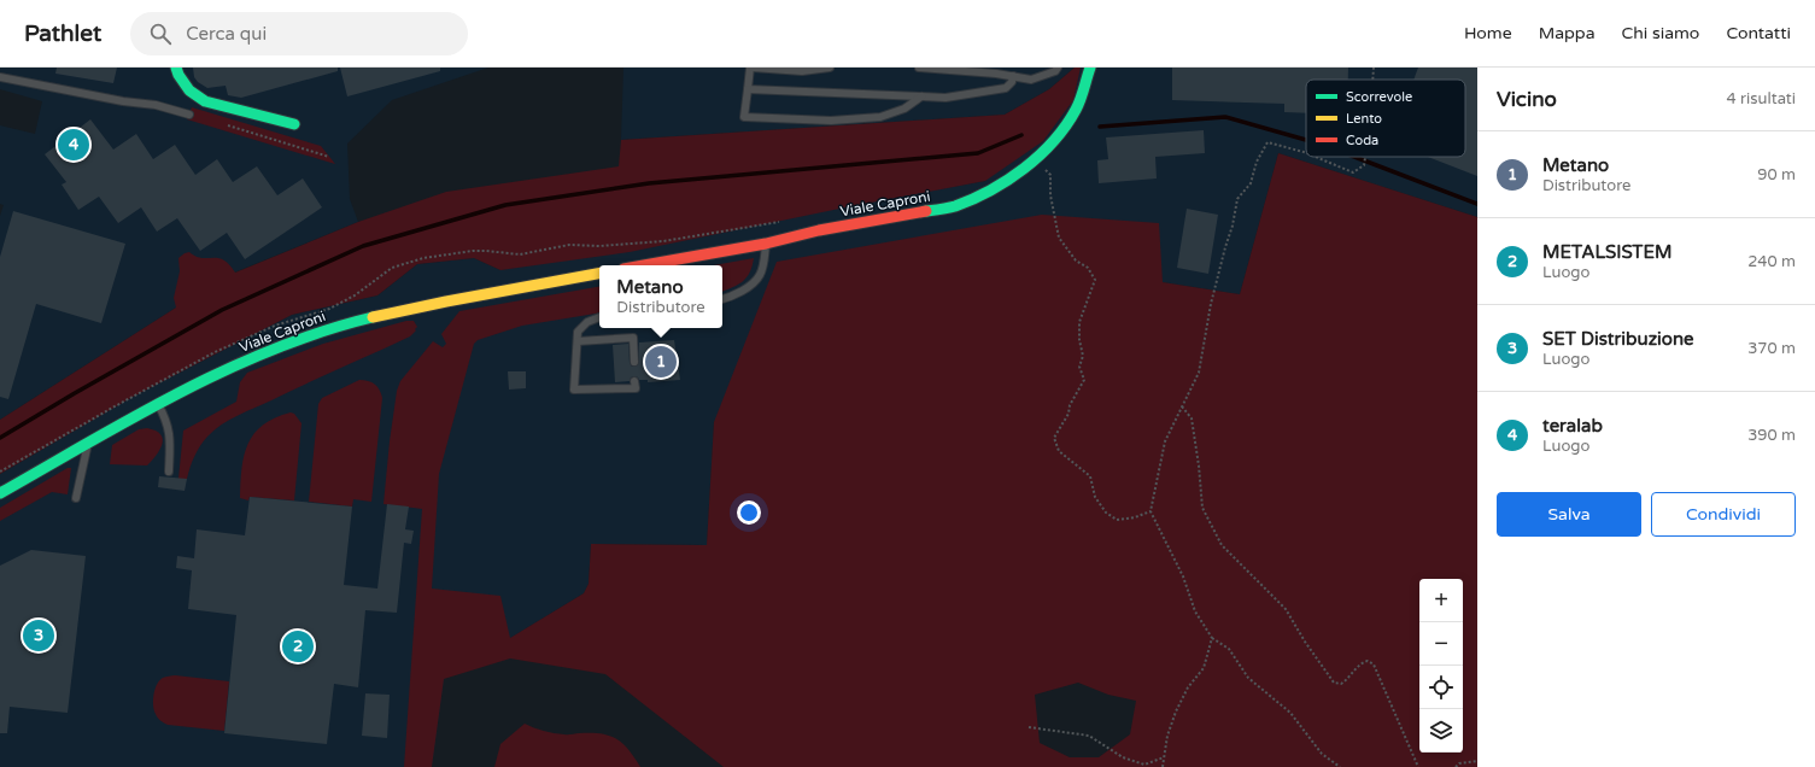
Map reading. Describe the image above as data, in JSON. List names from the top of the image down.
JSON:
{
  "streets": {
    "street": ["Viale Caproni"]
  },
  "legend": ["Scorrevole", "Lento", "Coda"],
  "page": {
    "header": "Pathlet",
    "search": "Cerca qui",
    "nav": [
      "Home",
      "Mappa",
      "Chi siamo",
      "Contatti"
    ],
    "heading": ["Vicino", "4 risultati"],
    "pins": [
      "4",
      "1",
      "3",
      "2"
    ],
    "list": [
      {
        "mark": "1",
        "name": "Metano",
        "note": "Distributore",
        "value": "90 m"
      },
      {
        "mark": "2",
        "name": "METALSISTEM",
        "note": "Luogo",
        "value": "240 m"
      },
      {
        "mark": "3",
        "name": "SET Distribuzione",
        "note": "Luogo",
        "value": "370 m"
      },
      {
        "mark": "4",
        "name": "teralab",
        "note": "Luogo",
        "value": "390 m"
      }
    ],
    "popup": ["Metano", "Distributore"],
    "buttons": ["Salva", "Condividi"],
    "map_buttons": ["+", "−"]
  }
}
